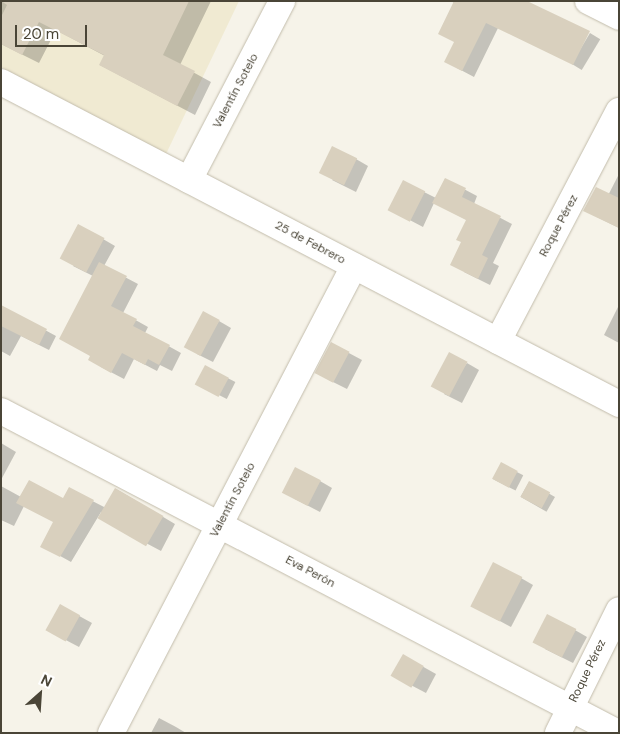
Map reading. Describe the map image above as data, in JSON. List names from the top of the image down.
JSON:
{
  "streets": {
    "street": [
      "Valentín Sotelo",
      "Roque Pérez",
      "25 de Febrero",
      "Eva Perón"
    ]
  },
  "crossings": [
    ["Valentín Sotelo", "25 de Febrero"],
    ["Valentín Sotelo", "Eva Perón"],
    ["Roque Pérez", "25 de Febrero"],
    ["Roque Pérez", "Eva Perón"]
  ],
  "scale_bar": "20 m",
  "north": "top right"
}
